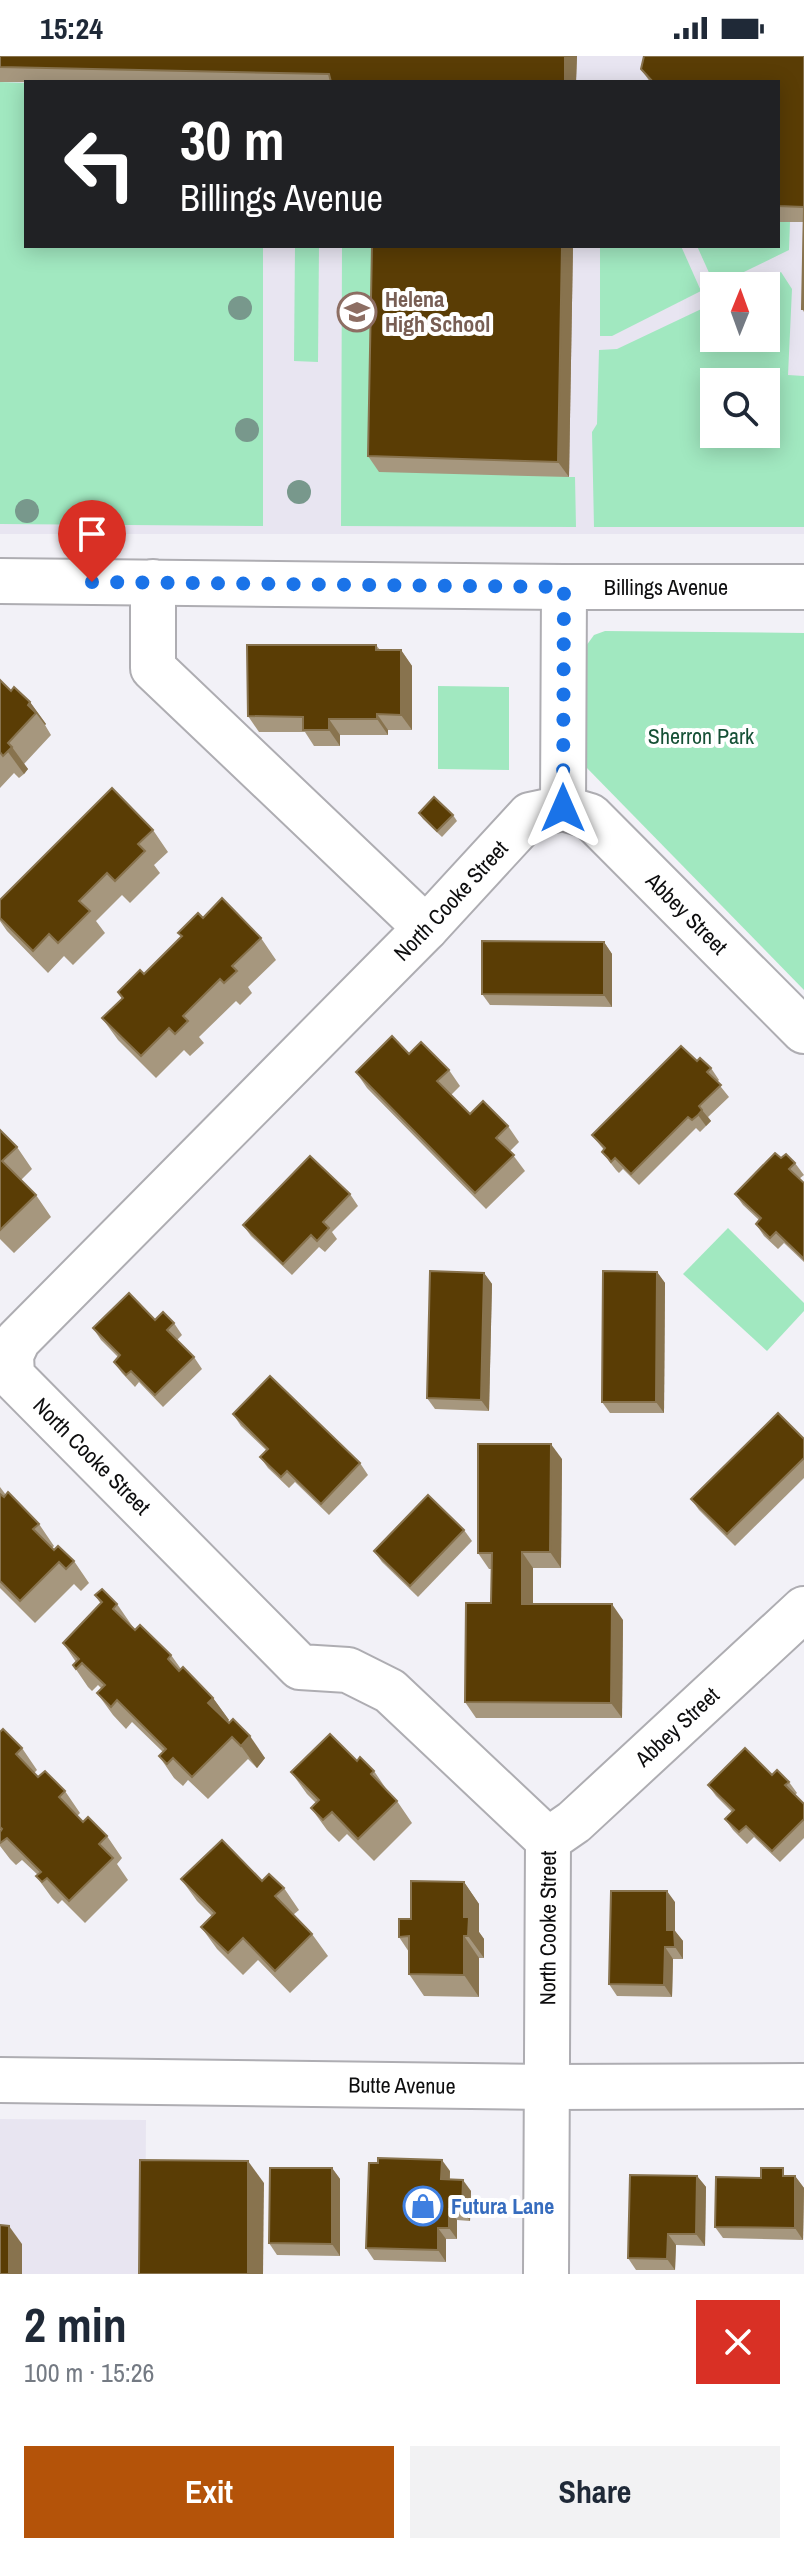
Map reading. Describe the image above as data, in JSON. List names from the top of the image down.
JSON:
{
  "streets": {
    "street": [
      "Billings Avenue",
      "North Cooke Street",
      "Abbey Street",
      "Butte Avenue"
    ]
  },
  "crossings": [
    ["North Cooke Street", "Abbey Street"],
    ["North Cooke Street", "Butte Avenue"]
  ],
  "parks": ["Sherron Park"],
  "places": {
    "school or university": ["Helena High School"],
    "shop": ["Futura Lane"]
  },
  "north": "top",
  "page": {
    "status": "15:24",
    "turn": ["30 m", "Billings Avenue"],
    "heading": ["2 min", "100 m · 15:26"],
    "buttons": ["Exit", "Share"]
  }
}
